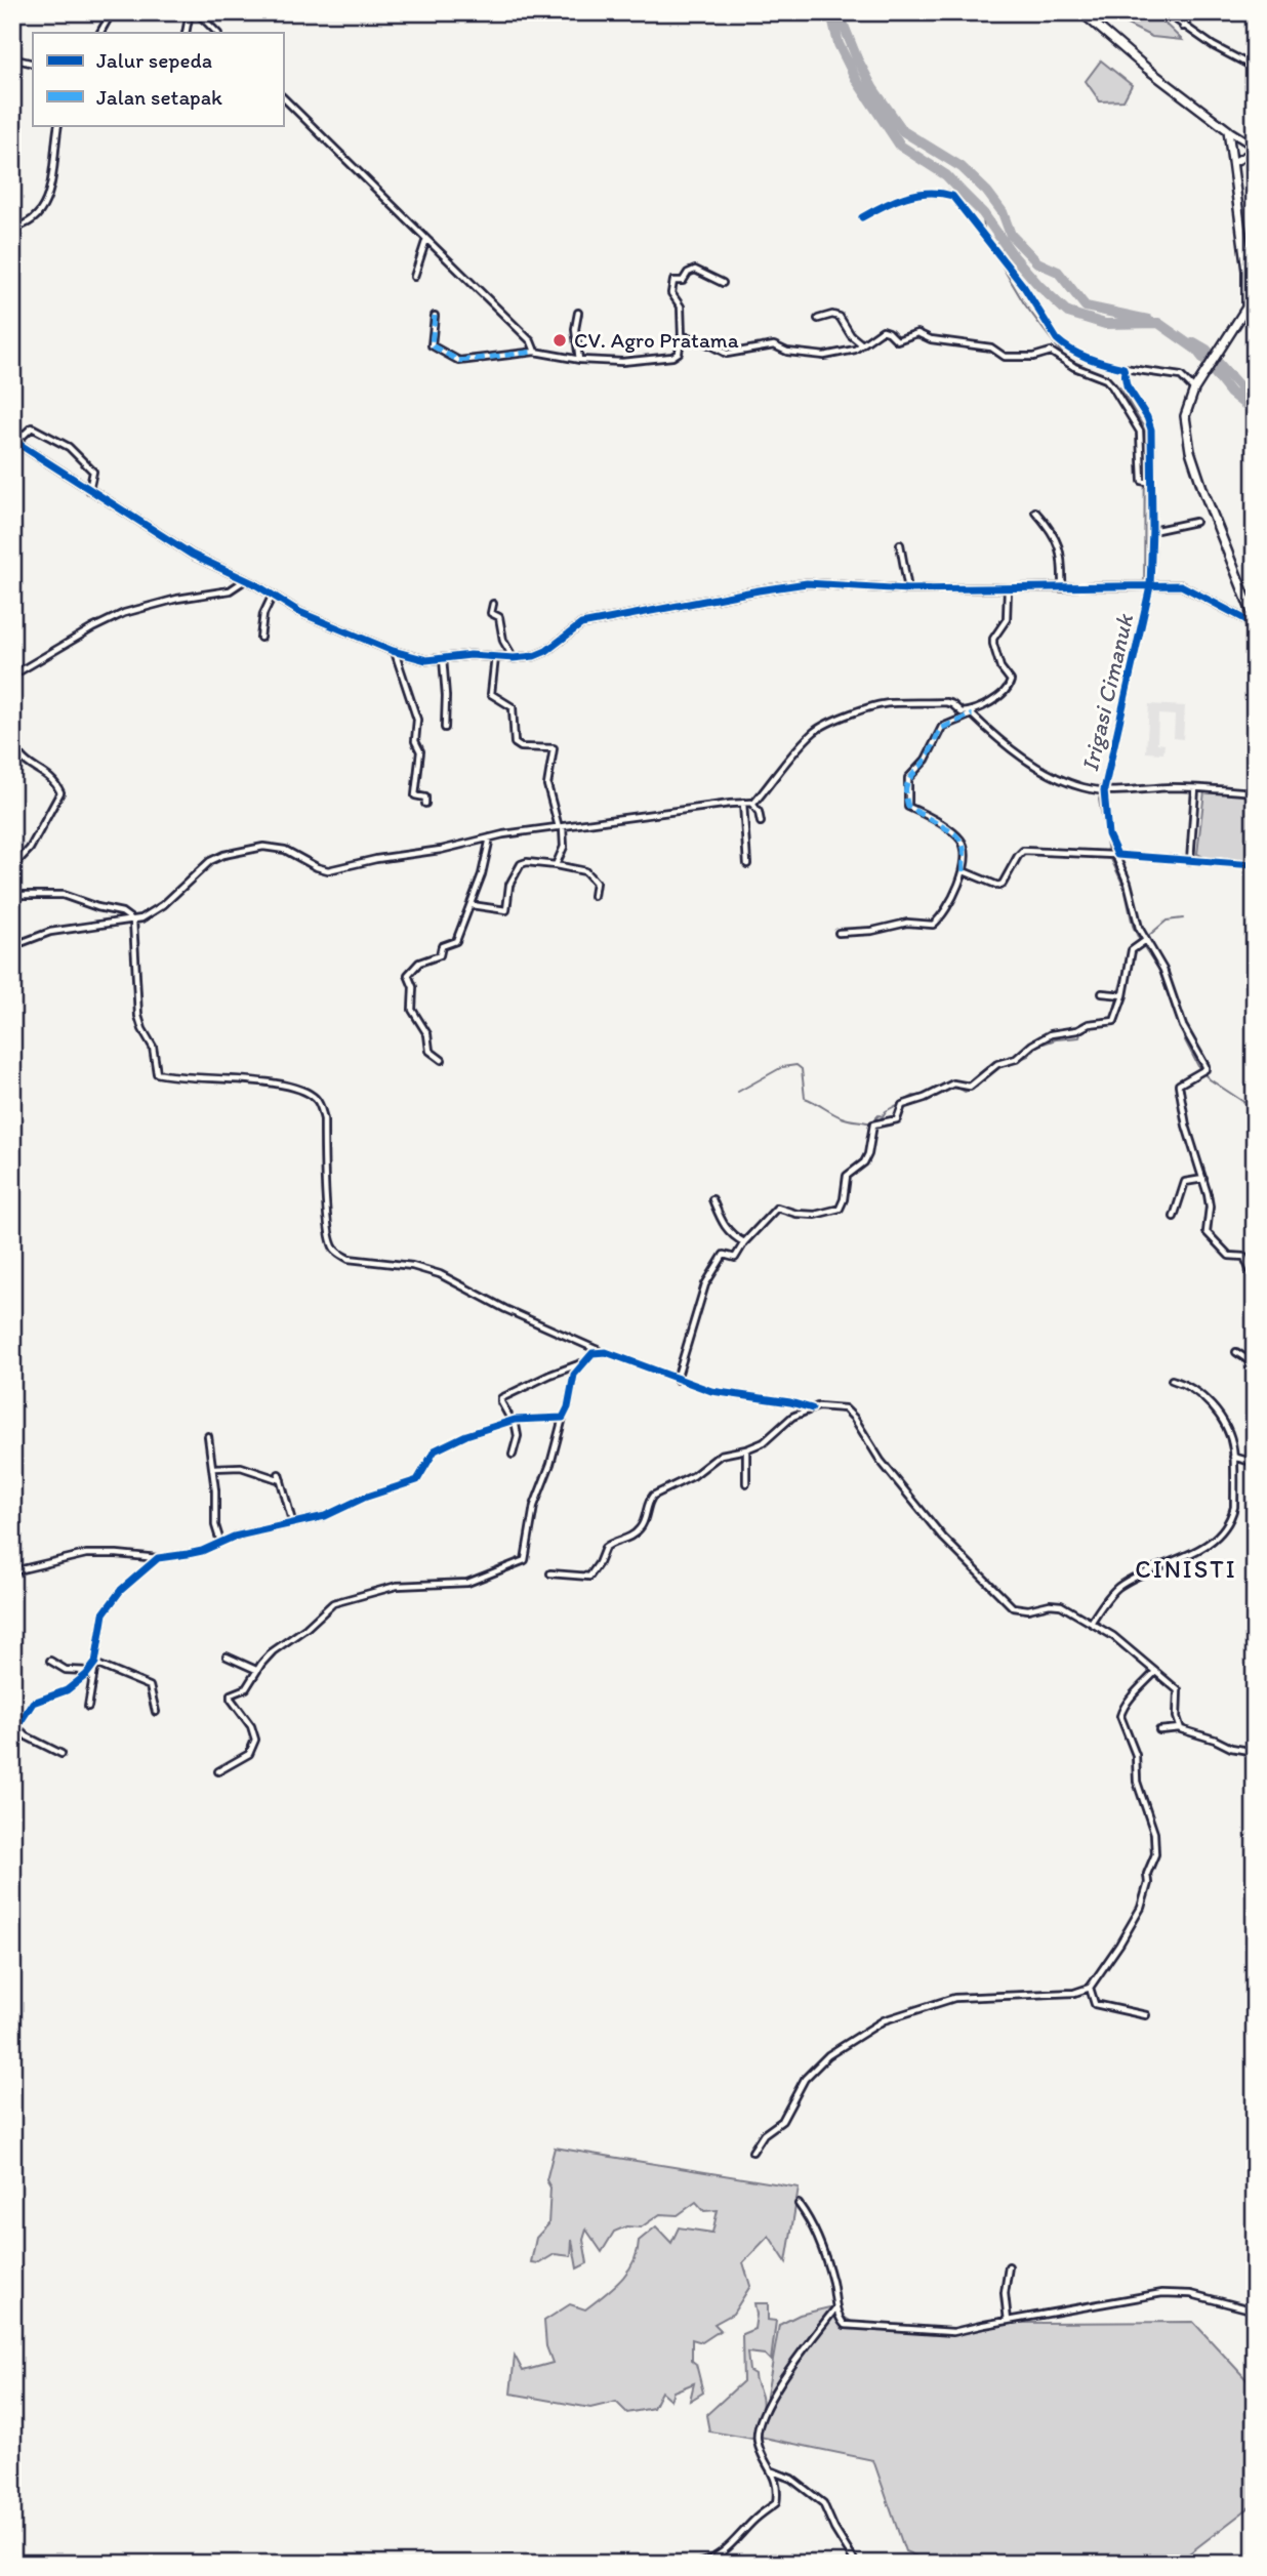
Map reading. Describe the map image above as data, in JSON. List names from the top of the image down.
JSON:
{
  "districts": ["CINISTI"],
  "water": ["Irigasi Cimanuk"],
  "places": ["CV. Agro Pratama"],
  "legend": ["Jalur sepeda", "Jalan setapak"]
}
